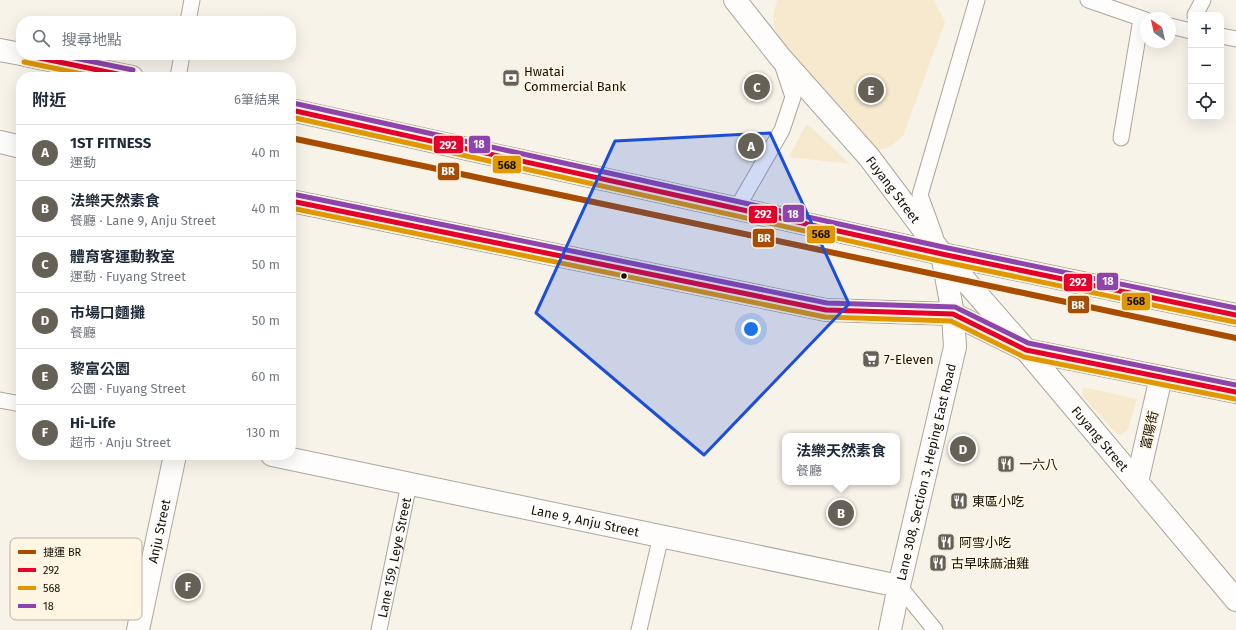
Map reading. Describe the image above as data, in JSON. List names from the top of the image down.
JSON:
{
  "streets": {
    "street": [
      "Fuyang Street",
      "富陽街",
      "Lane 308, Section 3, Heping East Road",
      "Lane 9, Anju Street",
      "Anju Street"
    ],
    "lane": ["Lane 159, Leye Street"]
  },
  "crossings": [
    ["Fuyang Street", "富陽街"],
    ["Fuyang Street", "Lane 308, Section 3, Heping East Road"],
    ["Lane 308, Section 3, Heping East Road", "Lane 9, Anju Street"],
    ["Lane 9, Anju Street", "Lane 159, Leye Street"]
  ],
  "places": {
    "bank": ["Hwatai Commercial Bank"],
    "supermarket": ["7-Eleven"],
    "restaurant": [
      "一六八",
      "東區小吃",
      "阿雪小吃",
      "古早味麻油雞"
    ]
  },
  "lines": [
    "transit line 292",
    "transit line 18",
    "transit line 568",
    "metro line BR"
  ],
  "legend": [
    "捷運 BR",
    "292",
    "568",
    "18"
  ],
  "north": "top left",
  "page": {
    "map_buttons": ["+", "−"],
    "search": "搜尋地點",
    "pins": [
      "C",
      "E",
      "A",
      "D",
      "B",
      "F"
    ],
    "heading": ["附近", "6筆結果"],
    "list": [
      {
        "mark": "A",
        "name": "1ST FITNESS",
        "note": "運動",
        "value": "40 m"
      },
      {
        "mark": "B",
        "name": "法樂天然素食",
        "note": "餐廳 · Lane 9, Anju Street",
        "value": "40 m"
      },
      {
        "mark": "C",
        "name": "體育客運動教室",
        "note": "運動 · Fuyang Street",
        "value": "50 m"
      },
      {
        "mark": "D",
        "name": "市場口麵攤",
        "note": "餐廳",
        "value": "50 m"
      },
      {
        "mark": "E",
        "name": "黎富公園",
        "note": "公園 · Fuyang Street",
        "value": "60 m"
      },
      {
        "mark": "F",
        "name": "Hi-Life",
        "note": "超市 · Anju Street",
        "value": "130 m"
      }
    ],
    "popup": ["法樂天然素食", "餐廳"]
  }
}
